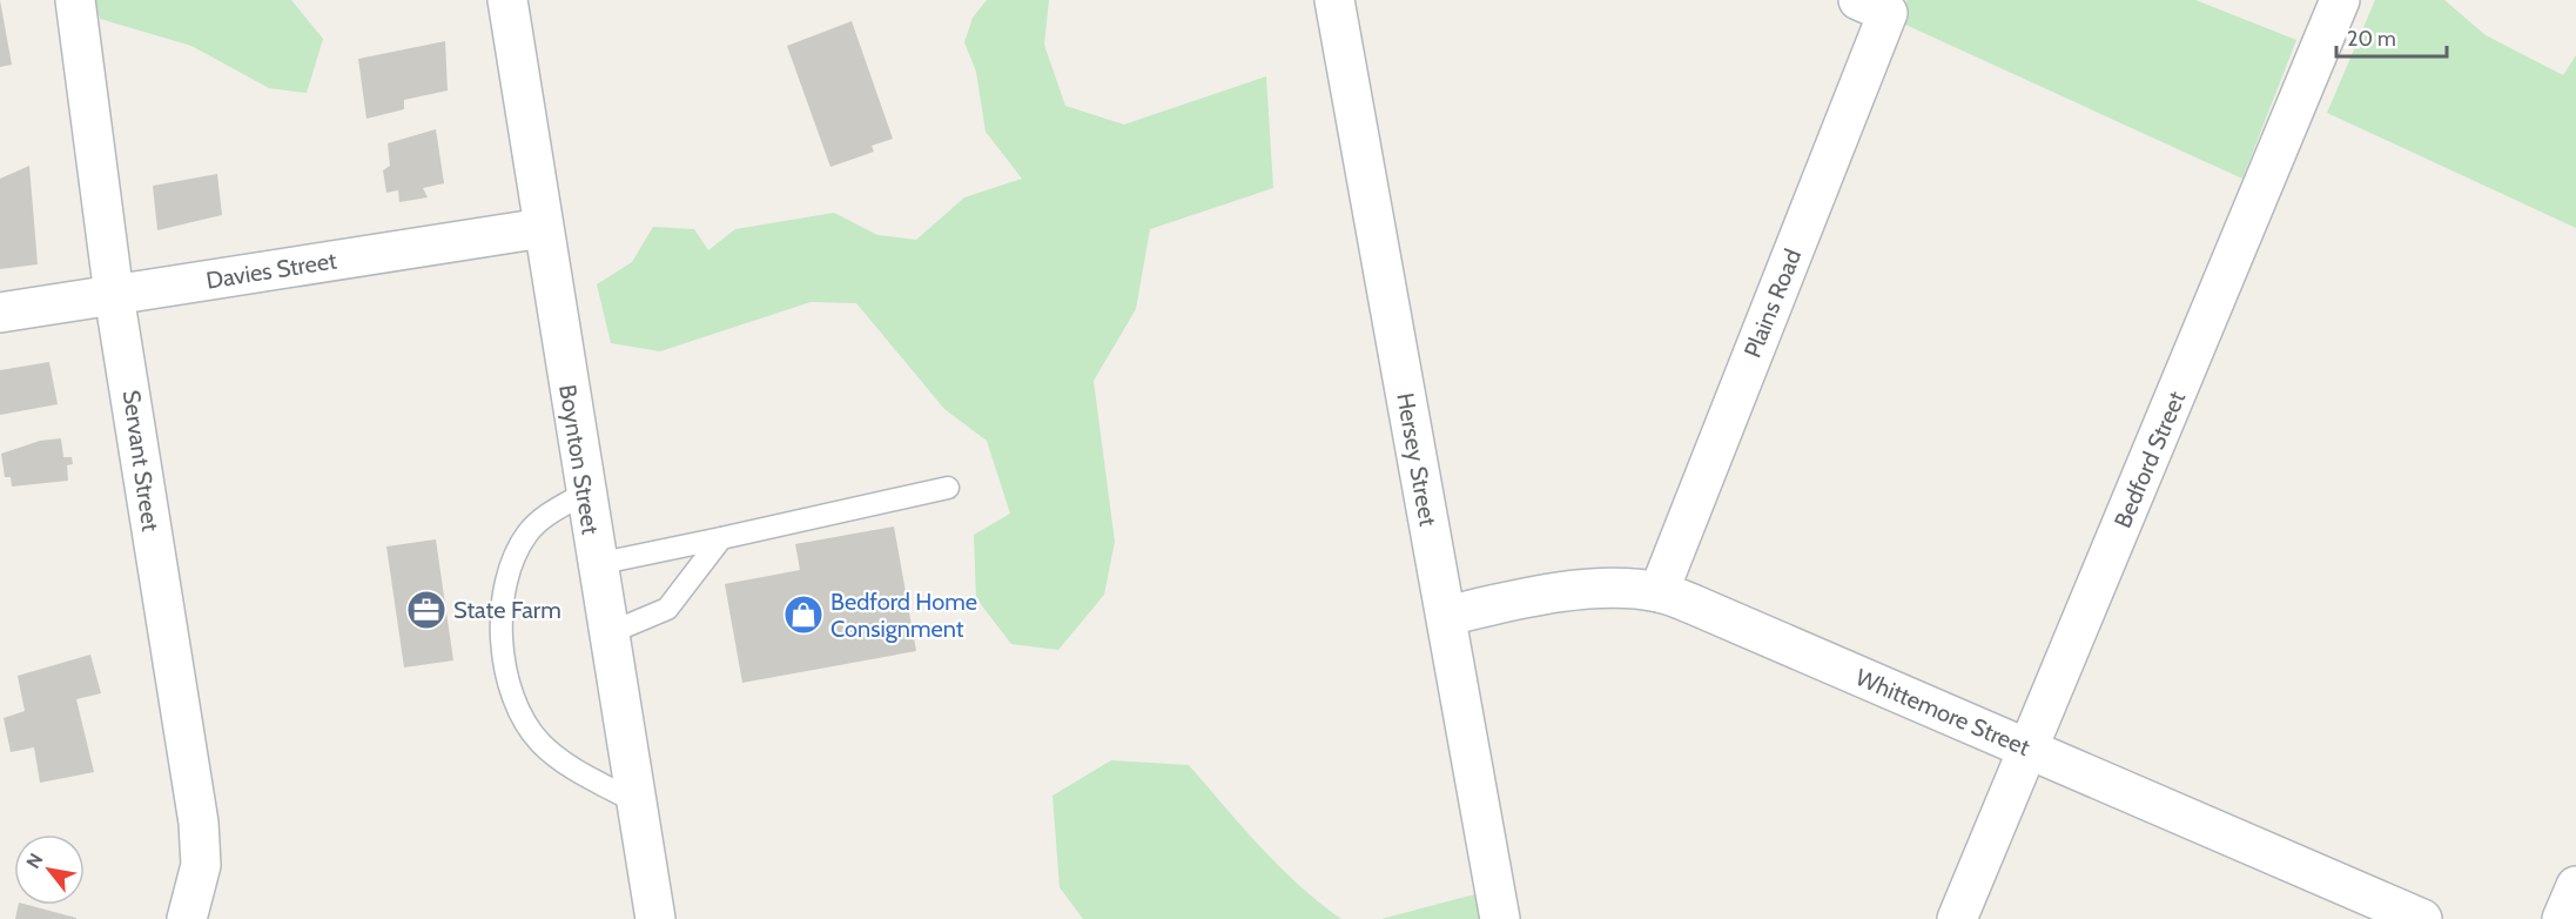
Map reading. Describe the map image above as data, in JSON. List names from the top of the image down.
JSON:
{
  "streets": {
    "street": [
      "Davies Street",
      "Plains Road",
      "Boynton Street",
      "Hersey Street",
      "Bedford Street",
      "Servant Street",
      "Whittemore Street"
    ]
  },
  "crossings": [
    ["Davies Street", "Boynton Street"],
    ["Davies Street", "Servant Street"],
    ["Plains Road", "Whittemore Street"],
    ["Hersey Street", "Whittemore Street"],
    ["Bedford Street", "Whittemore Street"]
  ],
  "places": {
    "office": ["State Farm"],
    "shop": ["Bedford Home Consignment"]
  },
  "scale_bar": "20 m",
  "north": "top left"
}
